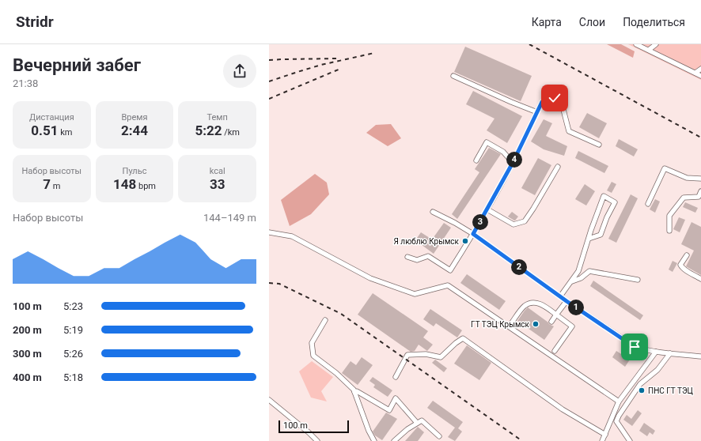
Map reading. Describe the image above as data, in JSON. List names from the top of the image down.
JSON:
{
  "places": ["Я люблю Крымск", "ГТ ТЭЦ Крымск", "ПНС ГТ ТЭЦ"],
  "scale_bar": "100 m",
  "page": {
    "header": "Stridr",
    "nav": ["Карта", "Слои", "Поделиться"],
    "heading": ["Вечерний забег", "21:38"],
    "stats": [
      ["Дистанция", "0.51 km"],
      ["Время", "2:44"],
      ["Темп", "5:22 /km"],
      ["Набор высоты", "7 m"],
      ["Пульс", "148 bpm"],
      ["kcal", "33"]
    ],
    "pins": [
      "4",
      "3",
      "2",
      "1"
    ],
    "chart": ["Набор высоты", "144–149 m"],
    "list": [
      {
        "name": "100 m",
        "note": "5:23"
      },
      {
        "name": "200 m",
        "note": "5:19"
      },
      {
        "name": "300 m",
        "note": "5:26"
      },
      {
        "name": "400 m",
        "note": "5:18"
      }
    ],
    "scale": "100 m"
  }
}
